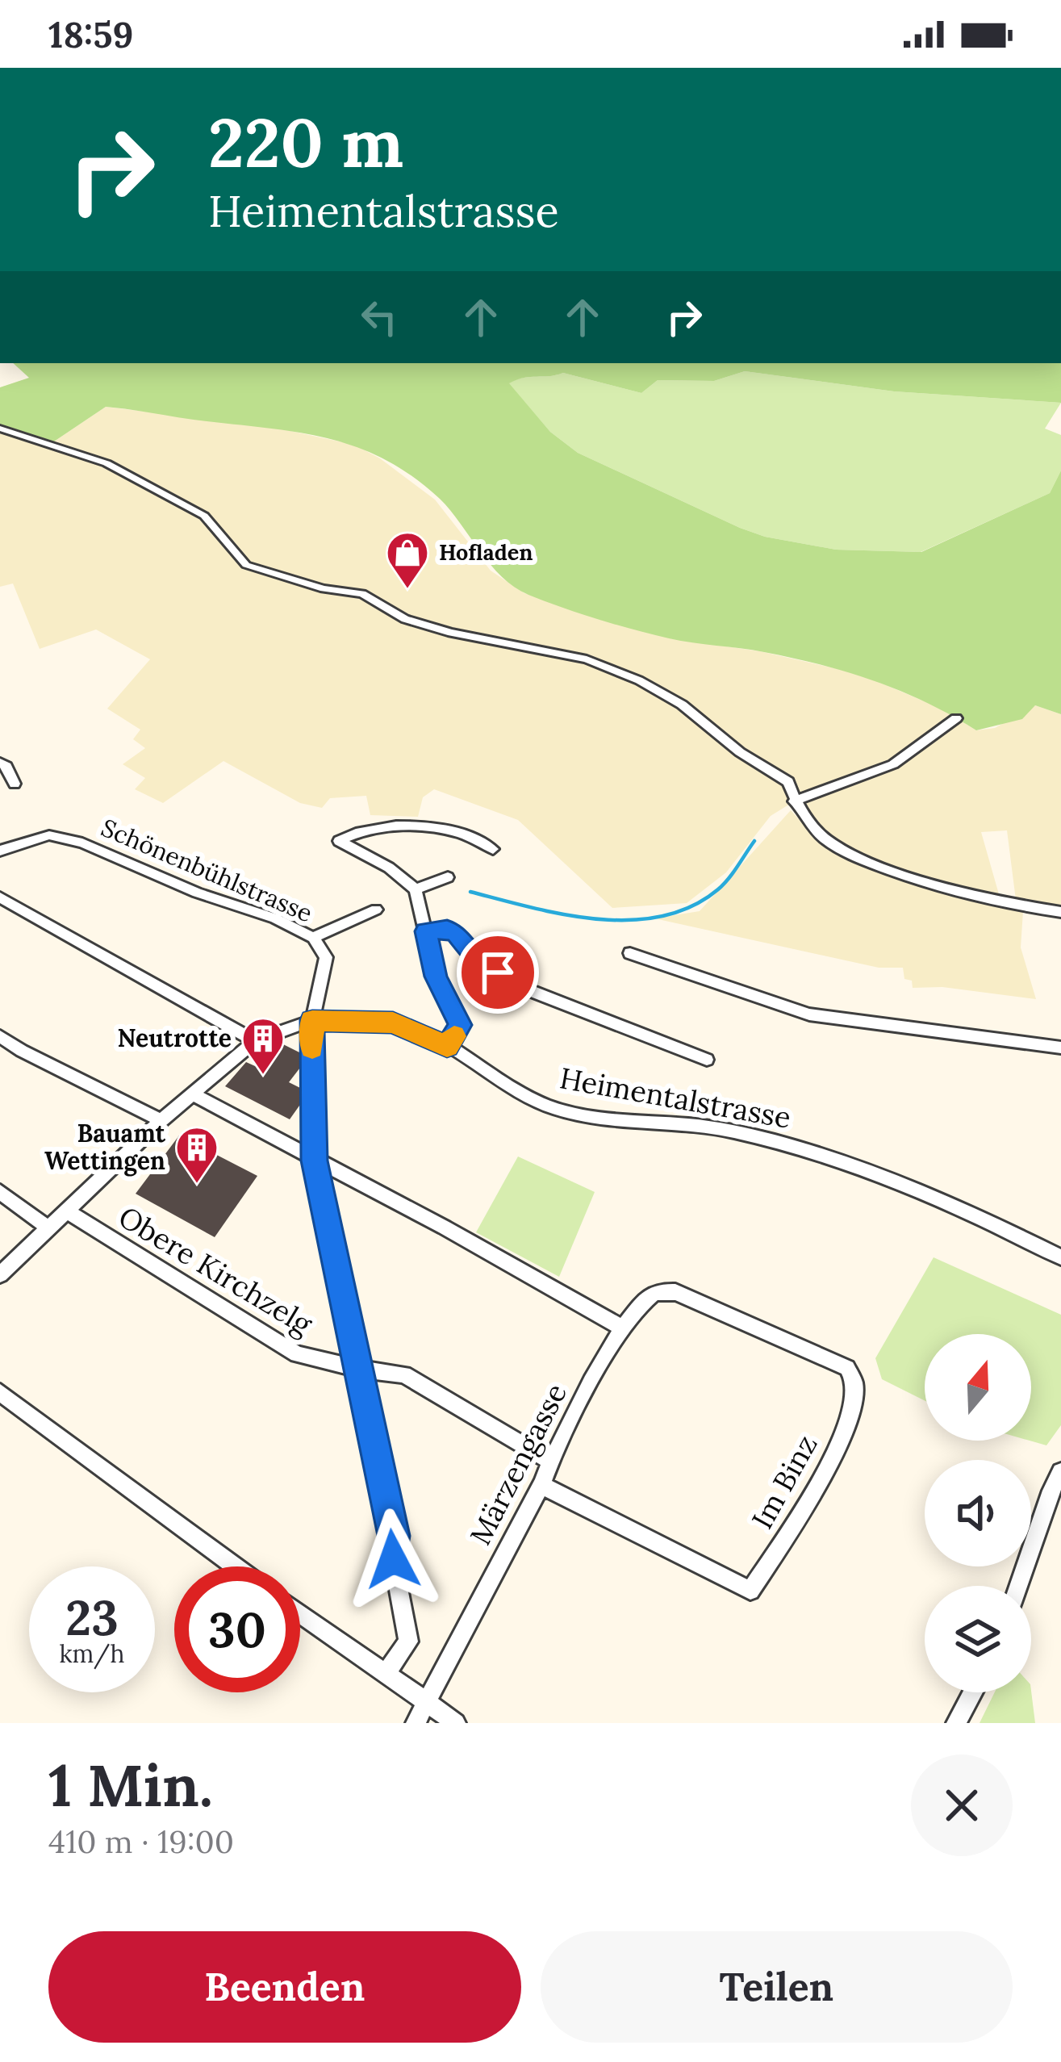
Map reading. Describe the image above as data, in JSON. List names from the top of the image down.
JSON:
{
  "streets": {
    "street": [
      "Schönenbühlstrasse",
      "Heimentalstrasse",
      "Obere Kirchzelg",
      "Märzengasse",
      "Im Binz"
    ]
  },
  "crossings": [
    ["Schönenbühlstrasse", "Heimentalstrasse"],
    ["Obere Kirchzelg", "Märzengasse"],
    ["Märzengasse", "Im Binz"]
  ],
  "places": {
    "shop": ["Hofladen"],
    "building": ["Neutrotte", "Bauamt Wettingen"]
  },
  "north": "top",
  "page": {
    "status": "18:59",
    "turn": ["220 m", "Heimentalstrasse"],
    "speed": "23 km/h",
    "limit": "30",
    "heading": ["1 Min.", "410 m · 19:00"],
    "buttons": ["Beenden", "Teilen"]
  }
}
